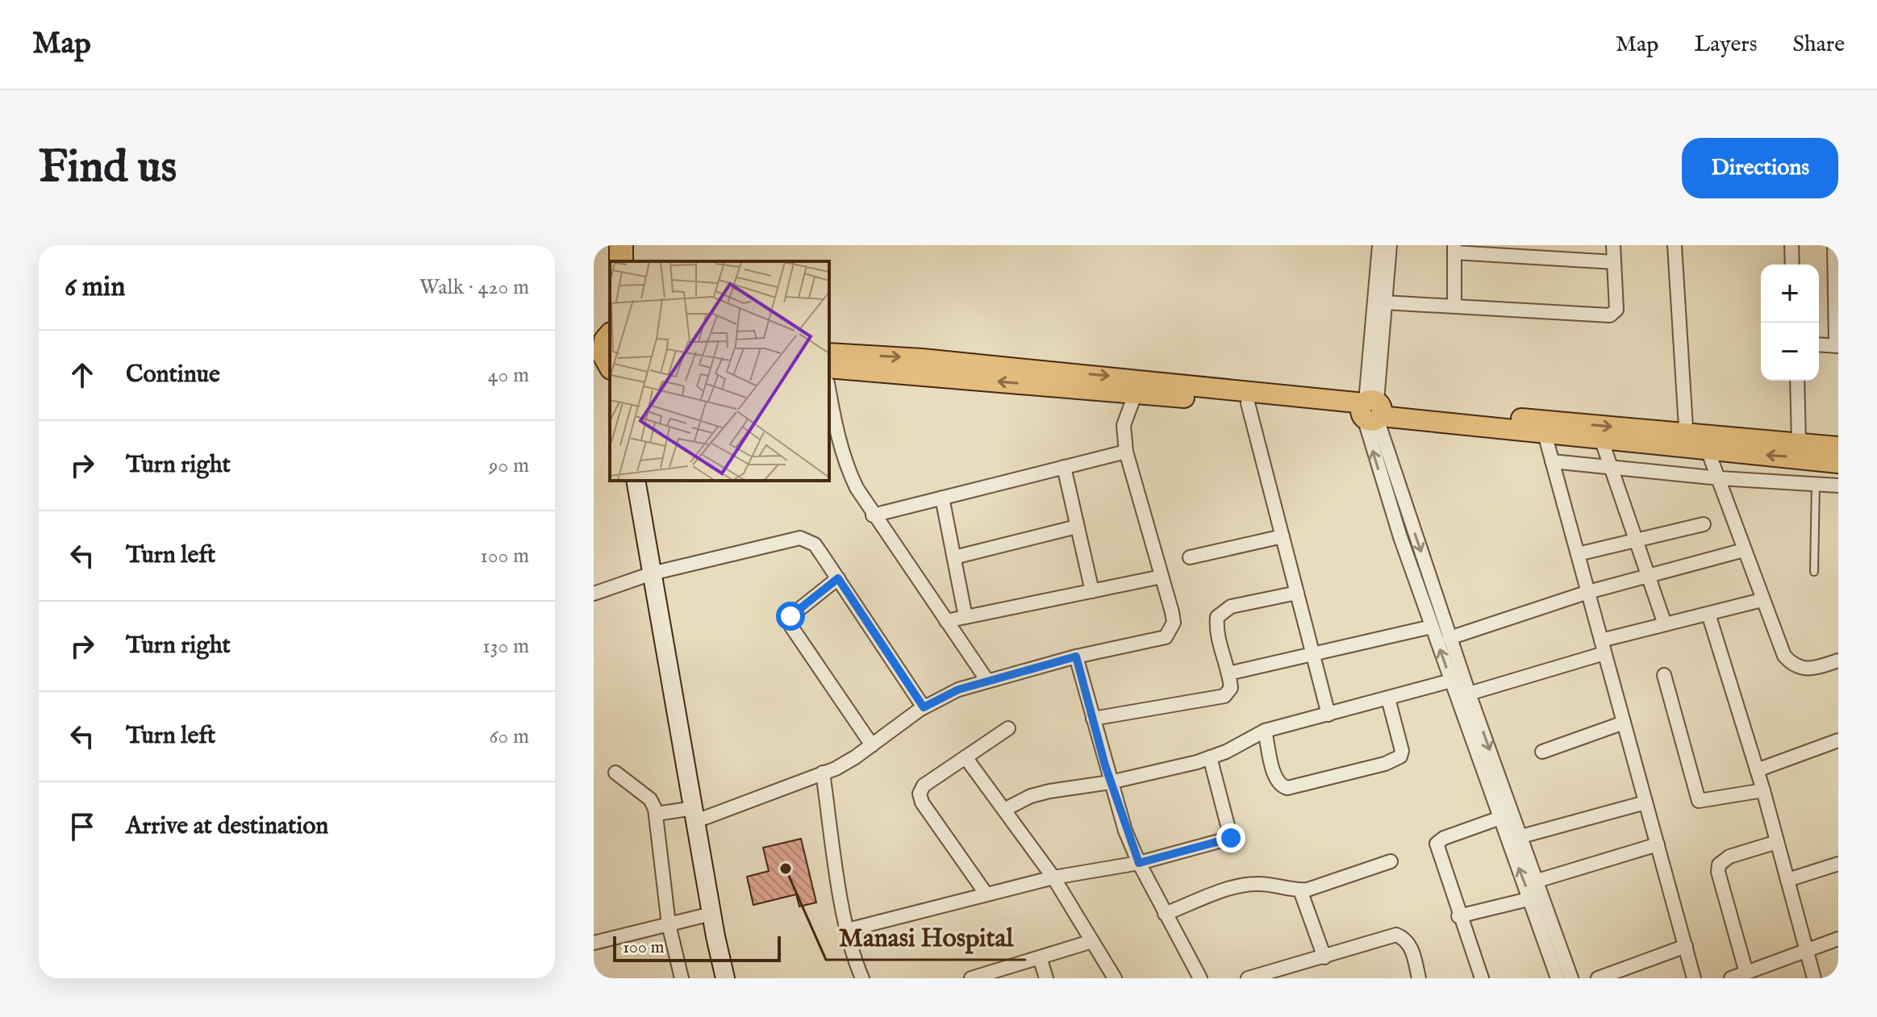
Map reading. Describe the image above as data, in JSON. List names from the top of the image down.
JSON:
{
  "places": ["Manasi Hospital"],
  "scale_bar": "100 m",
  "page": {
    "header": "Map",
    "nav": ["Map", "Layers", "Share"],
    "buttons": "Directions",
    "title": "Find us",
    "heading": ["6 min", "Walk · 420 m"],
    "map_buttons": ["+", "−"],
    "list": [
      ["Continue", "40 m"],
      ["Turn right", "90 m"],
      ["Turn left", "100 m"],
      ["Turn right", "130 m"],
      ["Turn left", "60 m"],
      "Arrive at destination"
    ],
    "scale": "100 m"
  }
}
